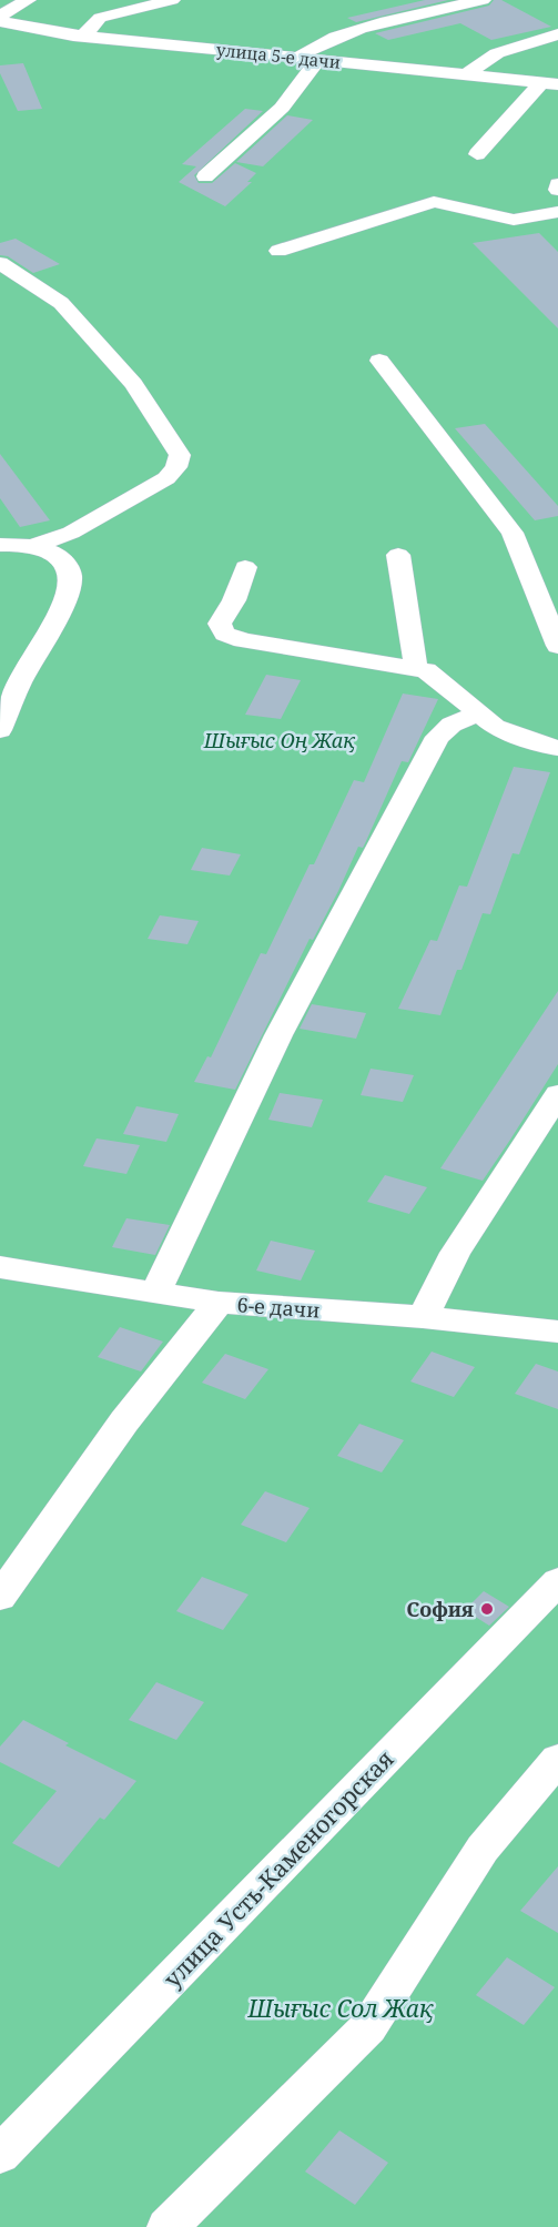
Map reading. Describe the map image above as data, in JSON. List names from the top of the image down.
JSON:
{
  "streets": {
    "street": ["улица 5-е дачи", "6-е дачи", "улица Усть-Каменогорская"]
  },
  "parks": ["Шығыс Оң Жақ", "Шығыс Сол Жақ"],
  "places": ["София"]
}
